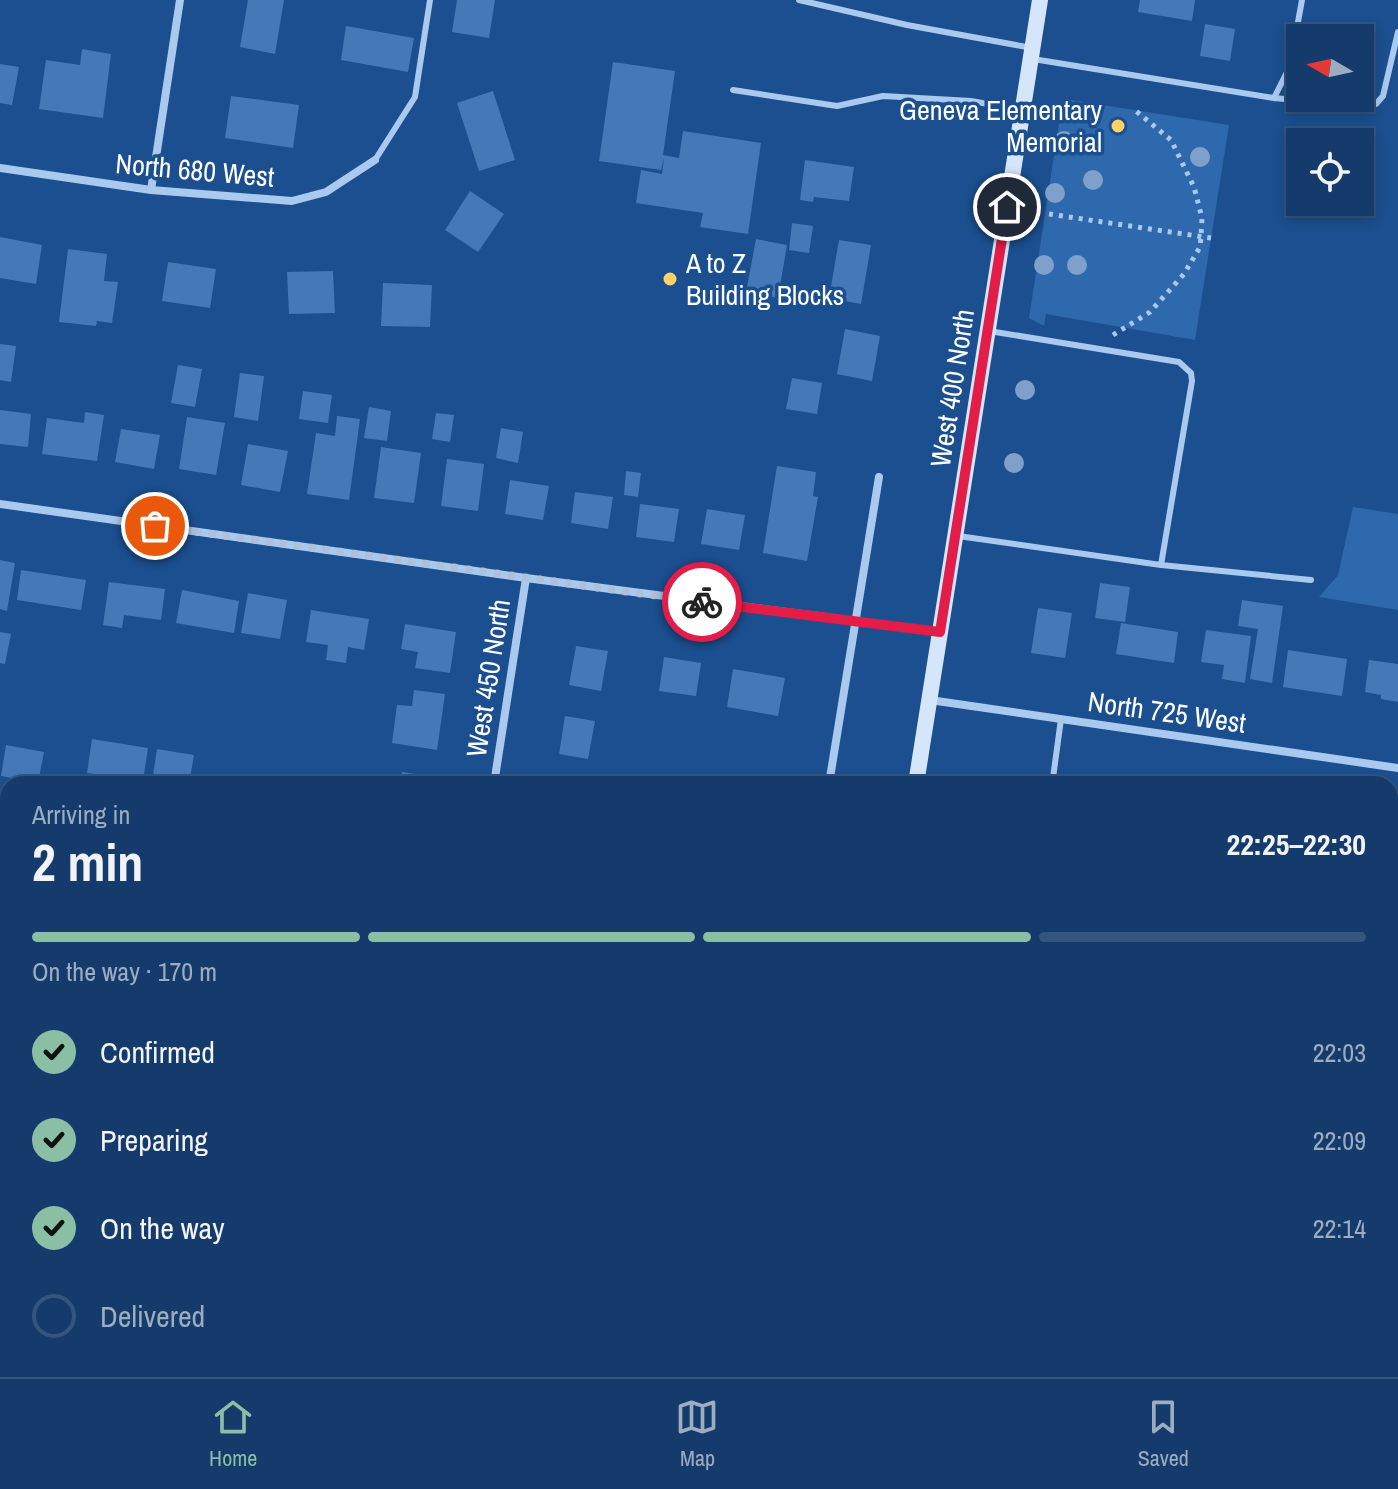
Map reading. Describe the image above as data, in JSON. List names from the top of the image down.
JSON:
{
  "streets": {
    "main road": ["West 400 North"],
    "street": ["North 680 West", "West 450 North", "North 725 West"]
  },
  "crossings": [
    ["West 400 North", "North 725 West"]
  ],
  "places": ["Geneva Elementary Memorial", "A to Z Building Blocks"],
  "north": "left",
  "page": {
    "heading": ["2 min", "Arriving in", "22:25–22:30"],
    "bar": "On the way · 170 m",
    "list": [
      ["Confirmed", "22:03"],
      ["Preparing", "22:09"],
      ["On the way", "22:14"],
      "Delivered"
    ],
    "tabs": ["Home", "Map", "Saved"]
  }
}
